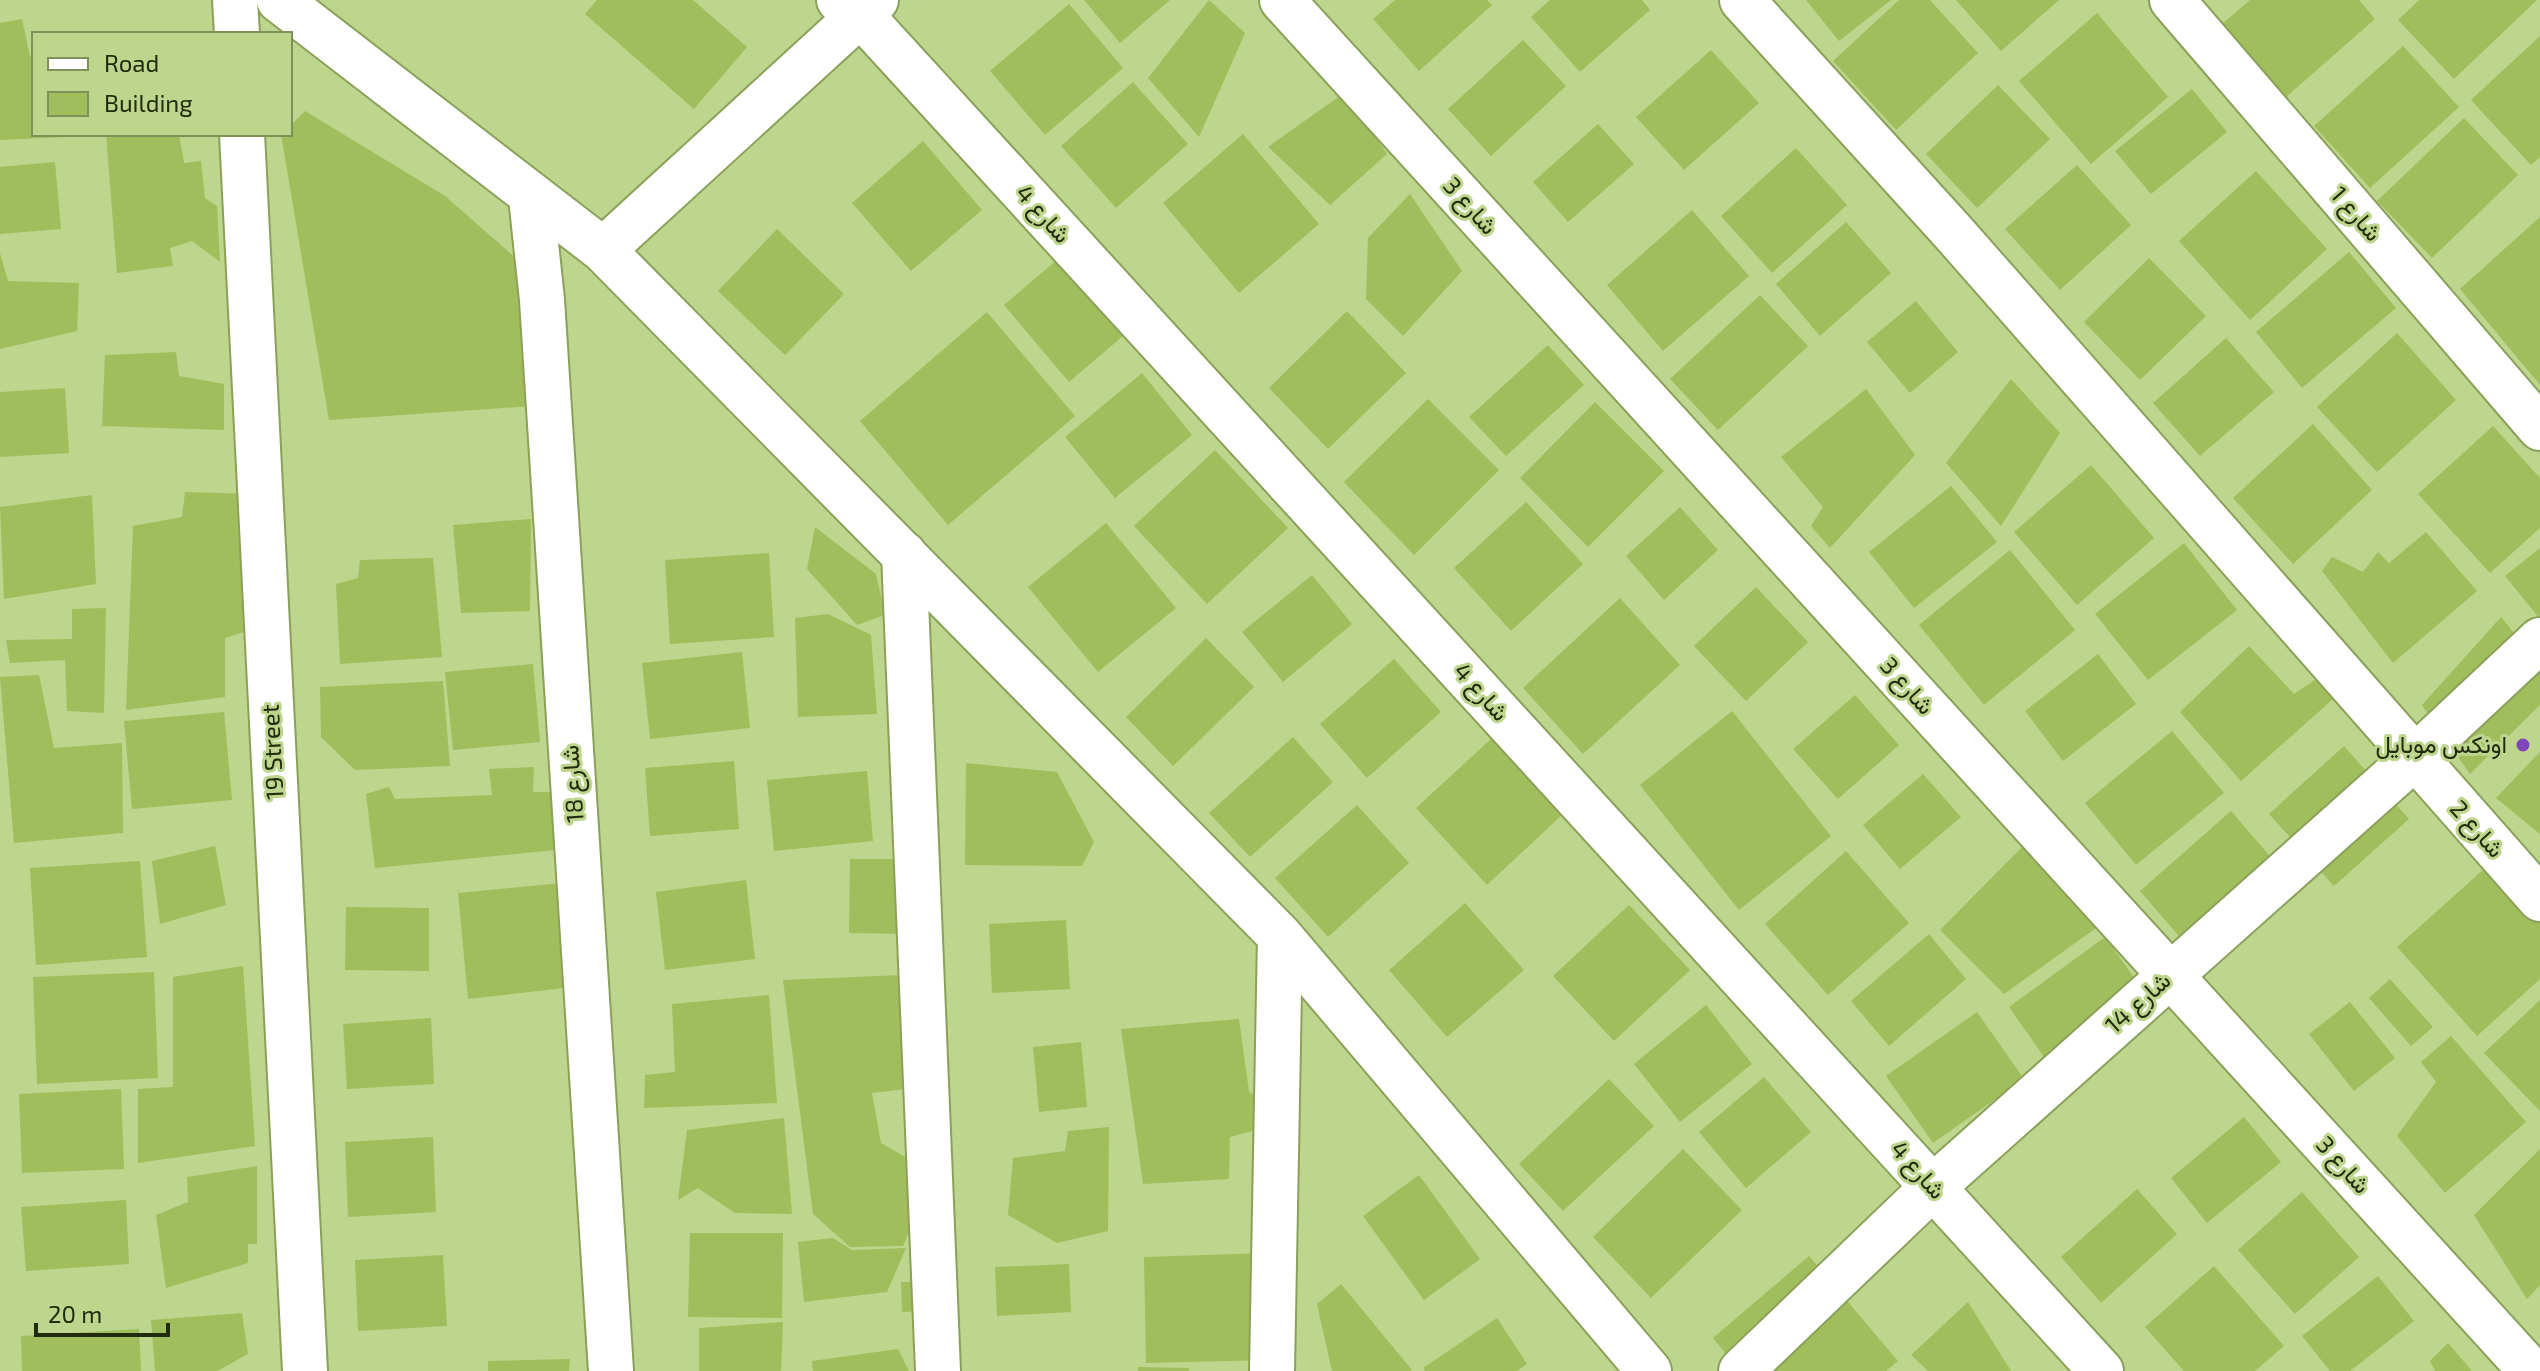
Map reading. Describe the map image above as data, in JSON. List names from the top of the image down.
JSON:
{
  "streets": {
    "street": [
      "شارع 3",
      "شارع 4",
      "شارع 1",
      "19 Street",
      "شارع 18",
      "شارع 2",
      "شارع 14"
    ]
  },
  "crossings": [
    ["شارع 3", "شارع 14"],
    ["شارع 4", "شارع 14"],
    ["شارع 2", "شارع 14"]
  ],
  "places": ["اونكس موبايل"],
  "legend": ["Road", "Building"],
  "scale_bar": "20 m"
}
